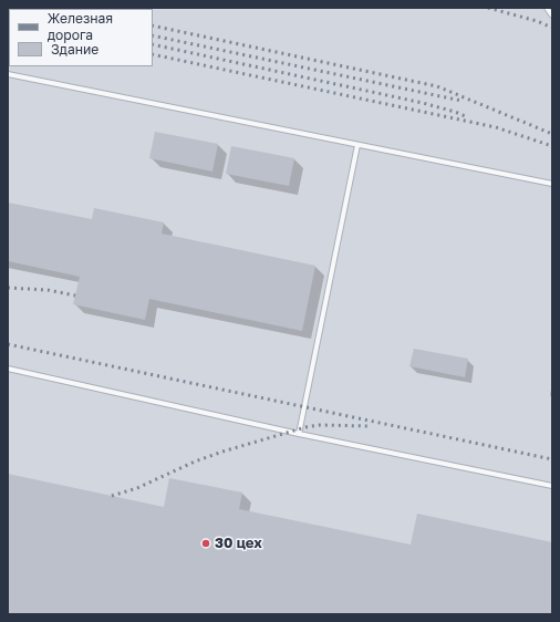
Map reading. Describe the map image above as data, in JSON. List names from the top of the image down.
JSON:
{
  "places": ["30 цех"],
  "legend": ["Железная дорога", "Здание"]
}
